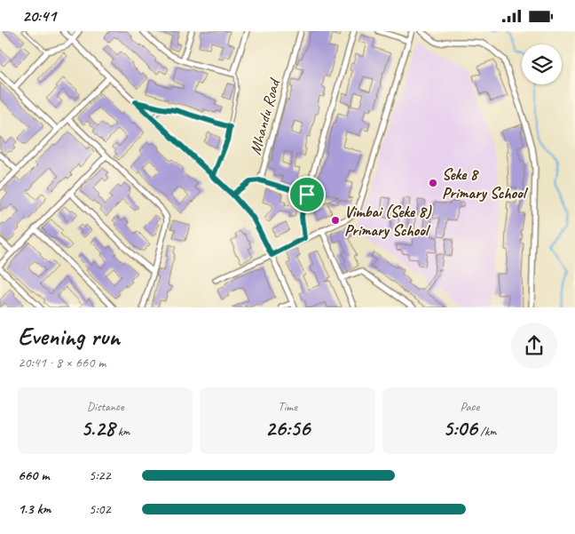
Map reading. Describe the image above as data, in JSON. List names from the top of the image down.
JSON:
{
  "streets": {
    "street": ["Mhandu Road"]
  },
  "places": ["Seke 8 Primary School", "Vimbai (Seke 8) Primary School"],
  "page": {
    "status": "20:41",
    "heading": ["Evening run", "20:41 · 8 × 660 m"],
    "stats": [
      ["Distance", "5.28 km"],
      ["Time", "26:56"],
      ["Pace", "5:06 /km"]
    ],
    "list": [
      {
        "name": "660 m",
        "note": "5:22"
      },
      {
        "name": "1.3 km",
        "note": "5:02"
      }
    ]
  }
}
